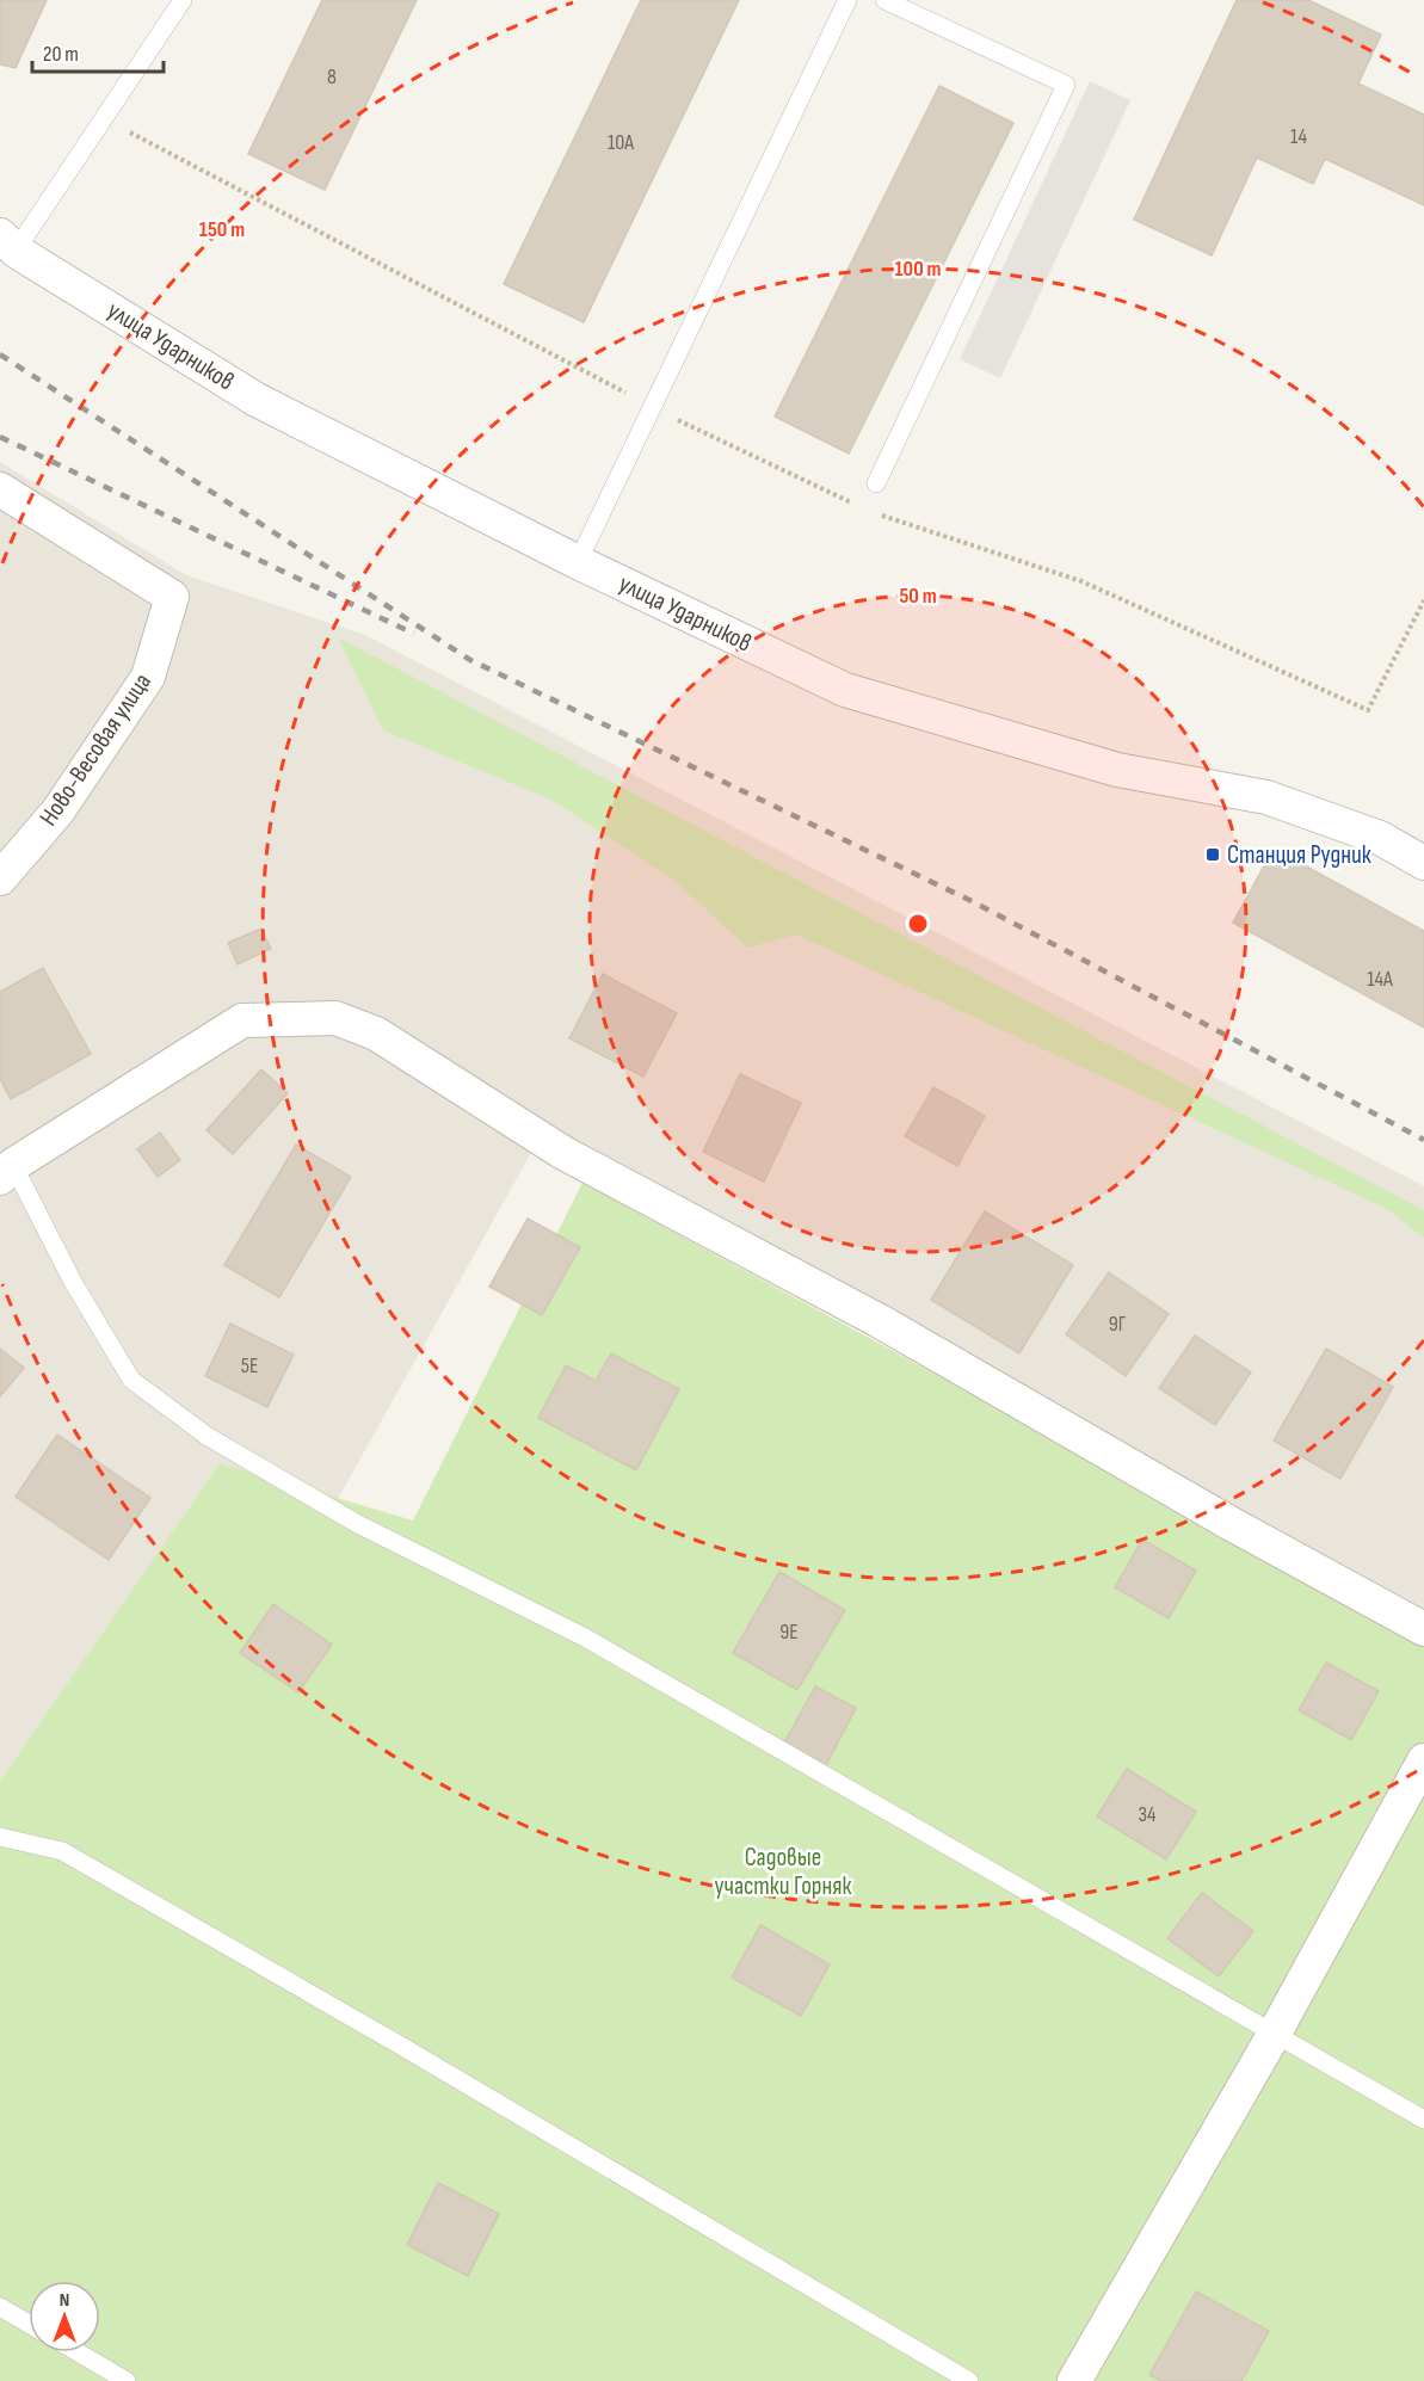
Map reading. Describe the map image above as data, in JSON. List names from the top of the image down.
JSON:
{
  "streets": {
    "street": ["улица Ударников", "Ново-Весовая улица"]
  },
  "parks": ["Садовые участки Горняк"],
  "places": {
    "transit": ["Станция Рудник"]
  },
  "house_numbers": [
    "8",
    "14",
    "10А",
    "14А",
    "9Г",
    "5Е",
    "9Е",
    "34"
  ],
  "scale_bar": "20 m",
  "north": "top",
  "rings": ["150 m", "100 m", "50 m"]
}
